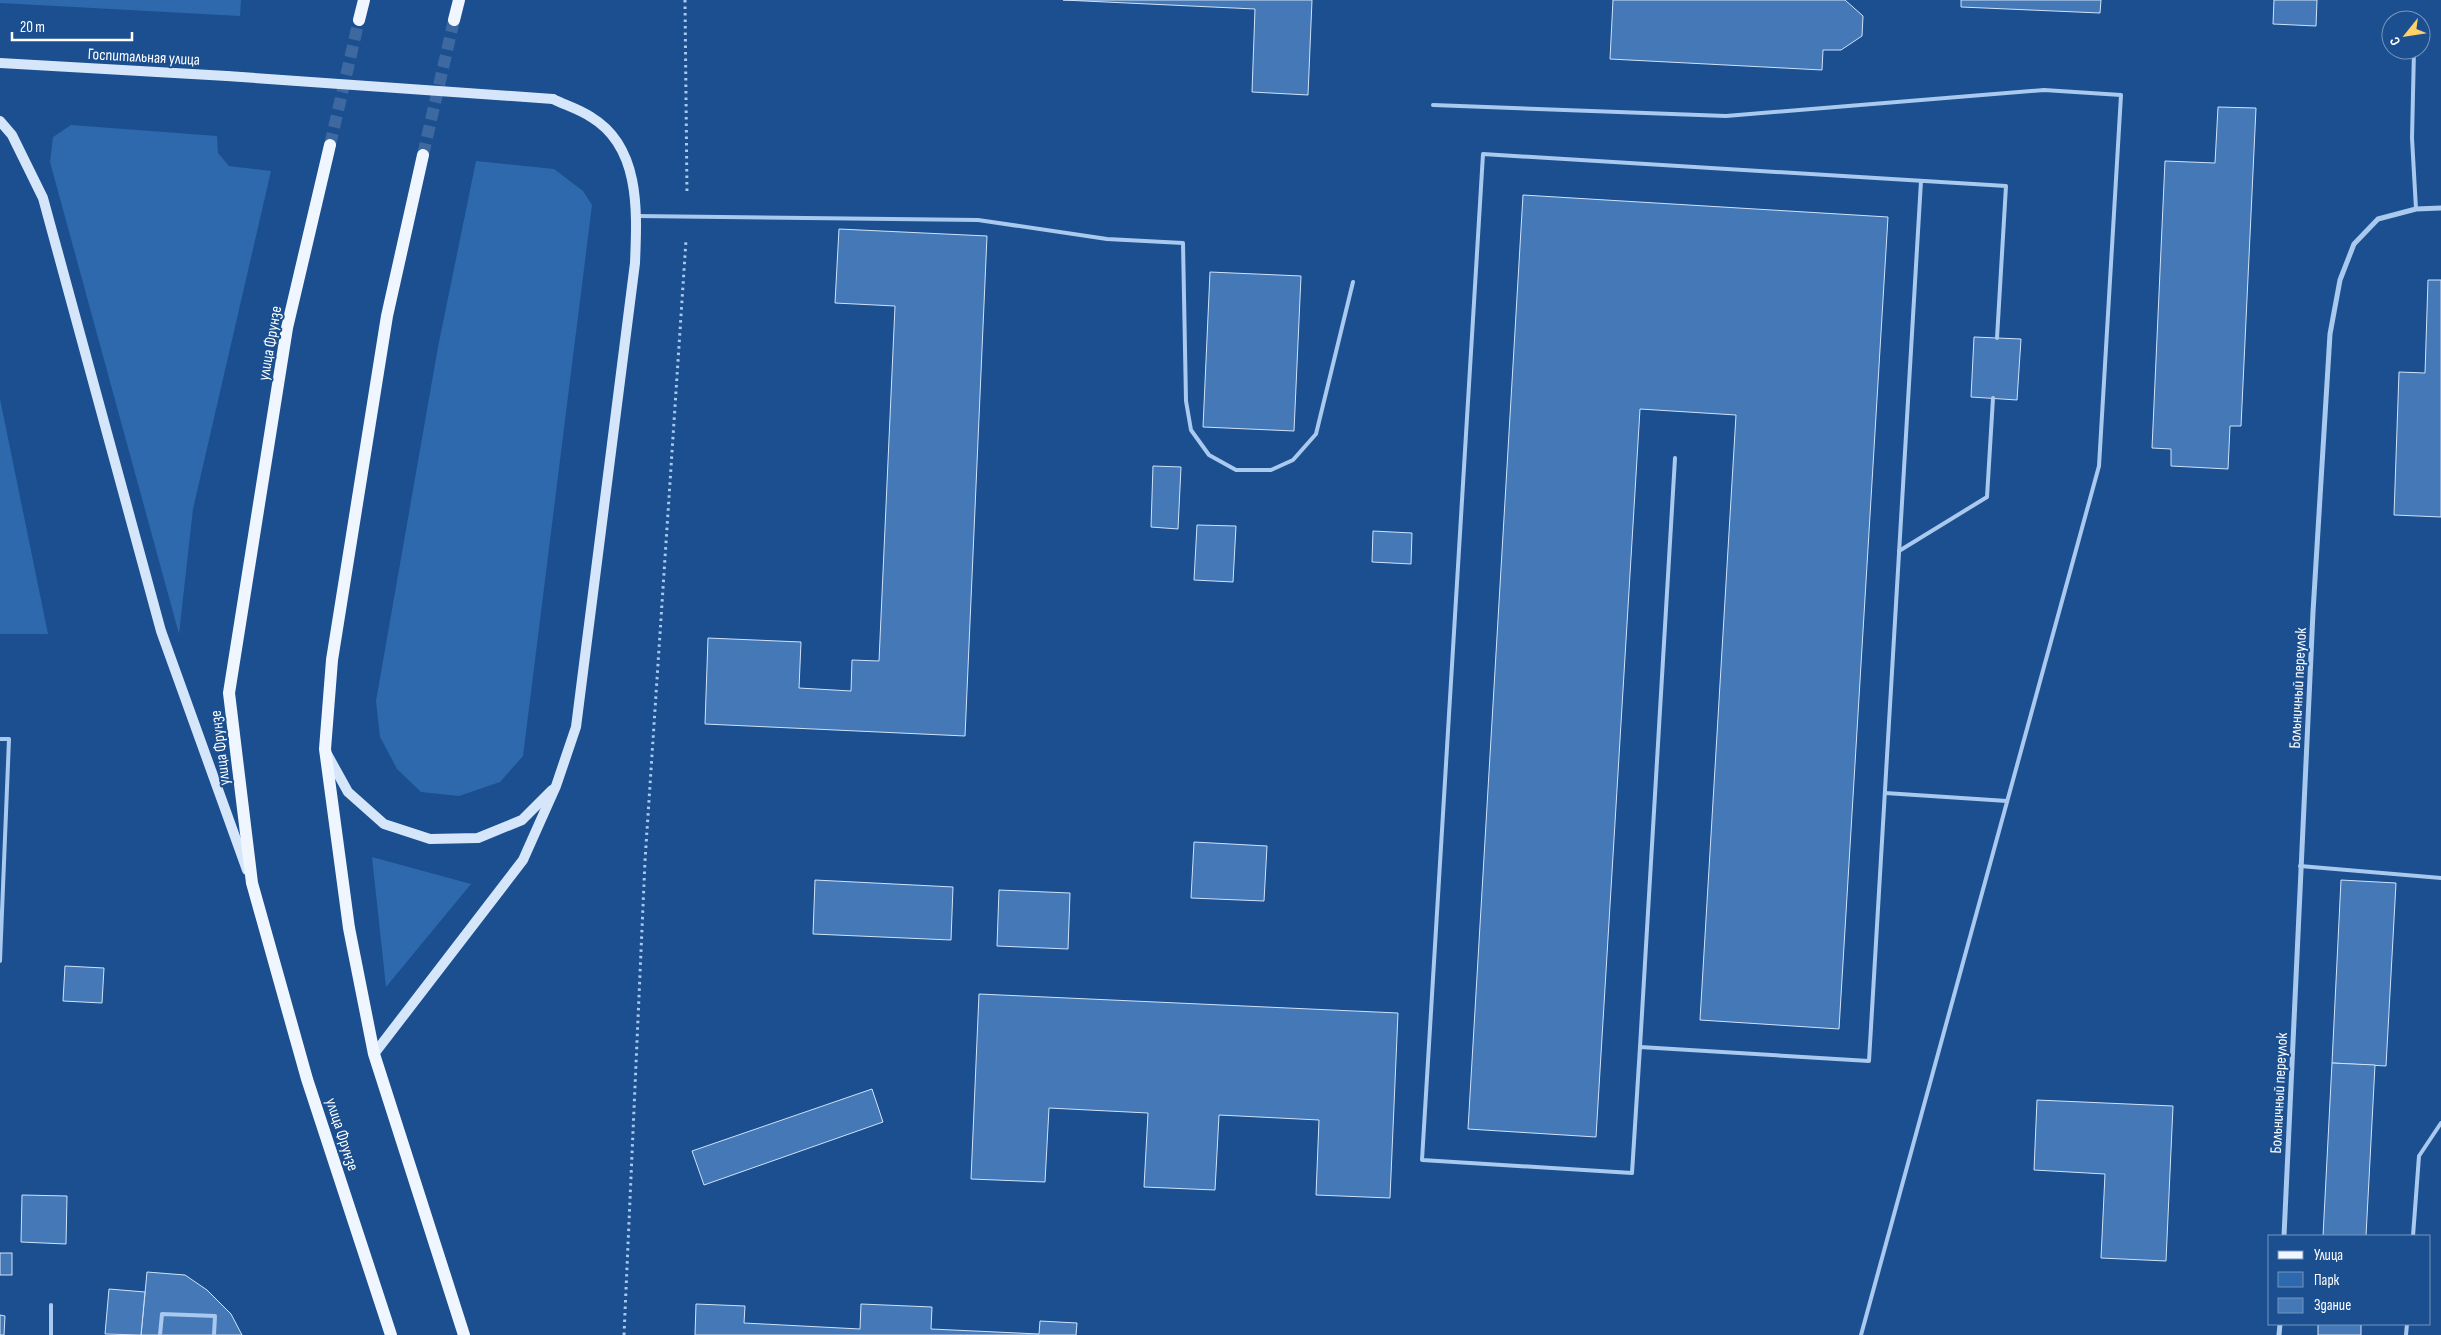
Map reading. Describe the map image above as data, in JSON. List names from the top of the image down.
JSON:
{
  "streets": {
    "main road": ["Госпитальная улица", "улица Фрунзе"],
    "street": ["Больничный переулок"]
  },
  "legend": ["Улица", "Парк", "Здание"],
  "scale_bar": "20 m",
  "north": "bottom left"
}
